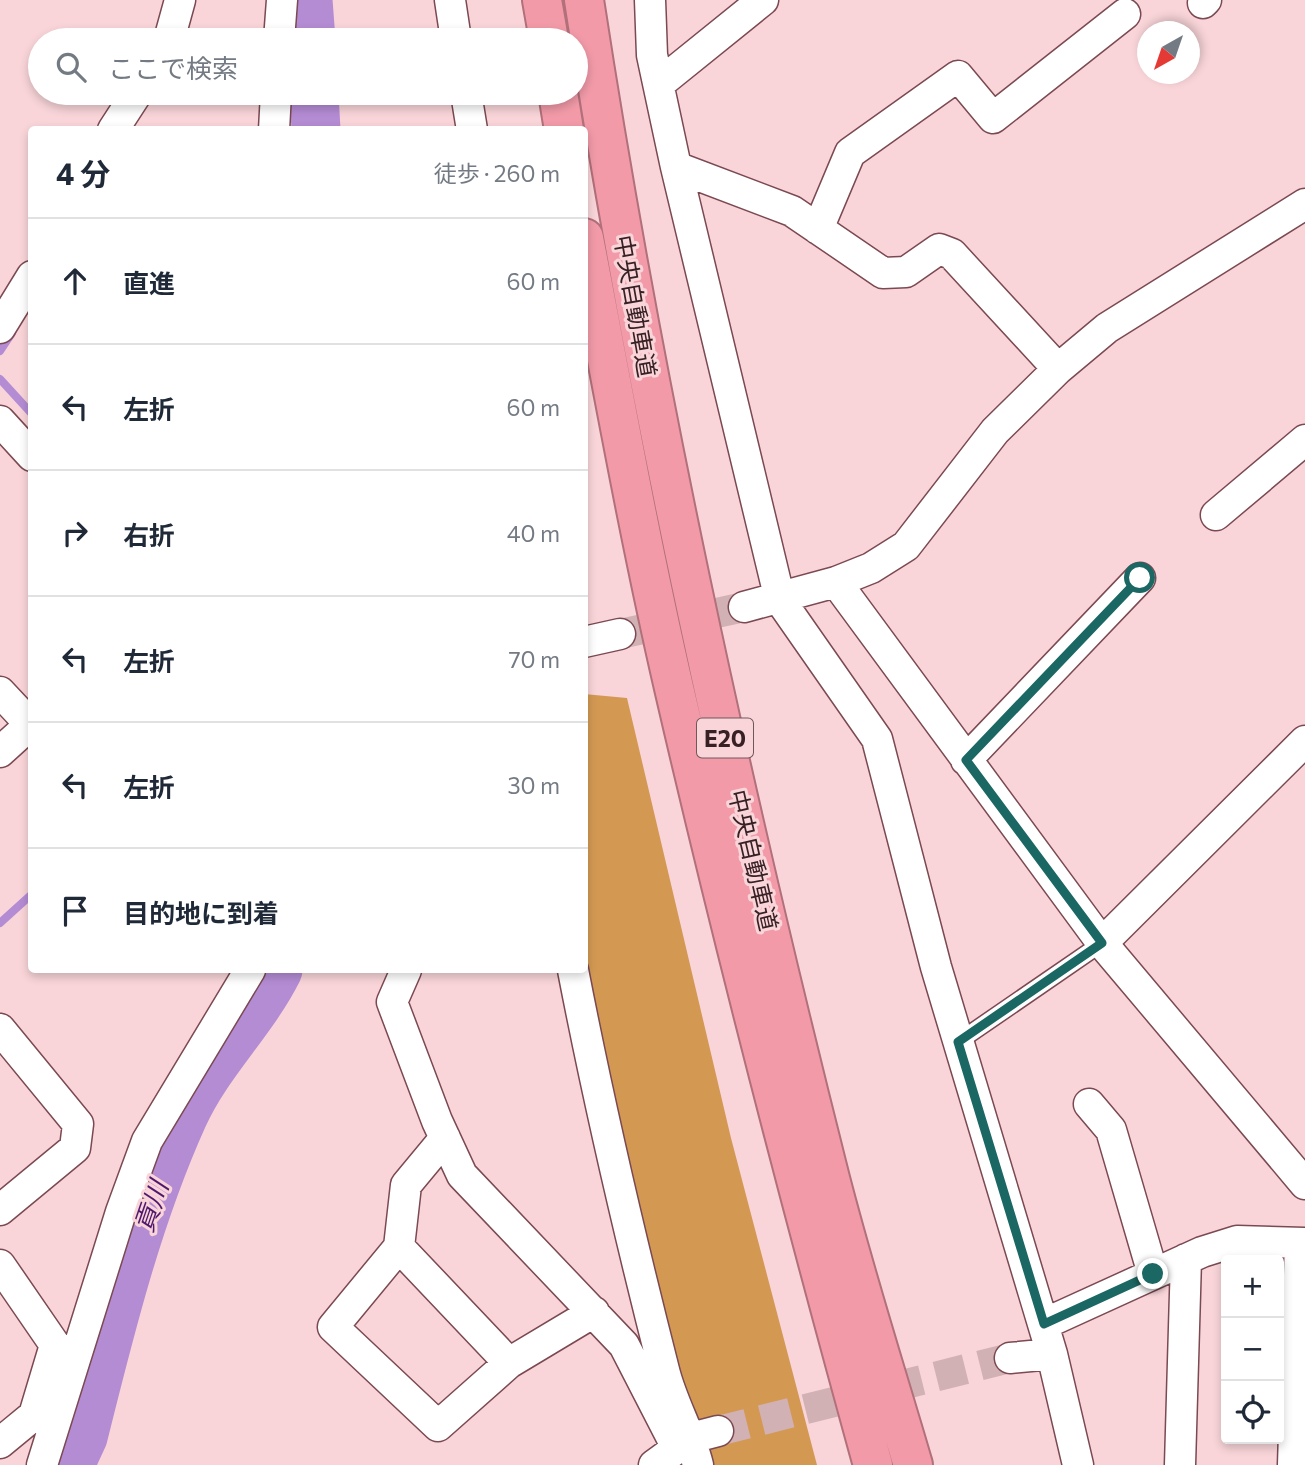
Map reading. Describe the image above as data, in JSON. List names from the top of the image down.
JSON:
{
  "streets": {
    "highway": ["中央自動車道", "E20"]
  },
  "water": ["貢川"],
  "north": "bottom left",
  "page": {
    "search": "ここで検索",
    "heading": ["4 分", "徒歩 · 260 m"],
    "list": [
      ["直進", "60 m"],
      ["左折", "60 m"],
      ["右折", "40 m"],
      ["左折", "70 m"],
      ["左折", "30 m"],
      "目的地に到着"
    ],
    "map_buttons": ["+", "−"]
  }
}
